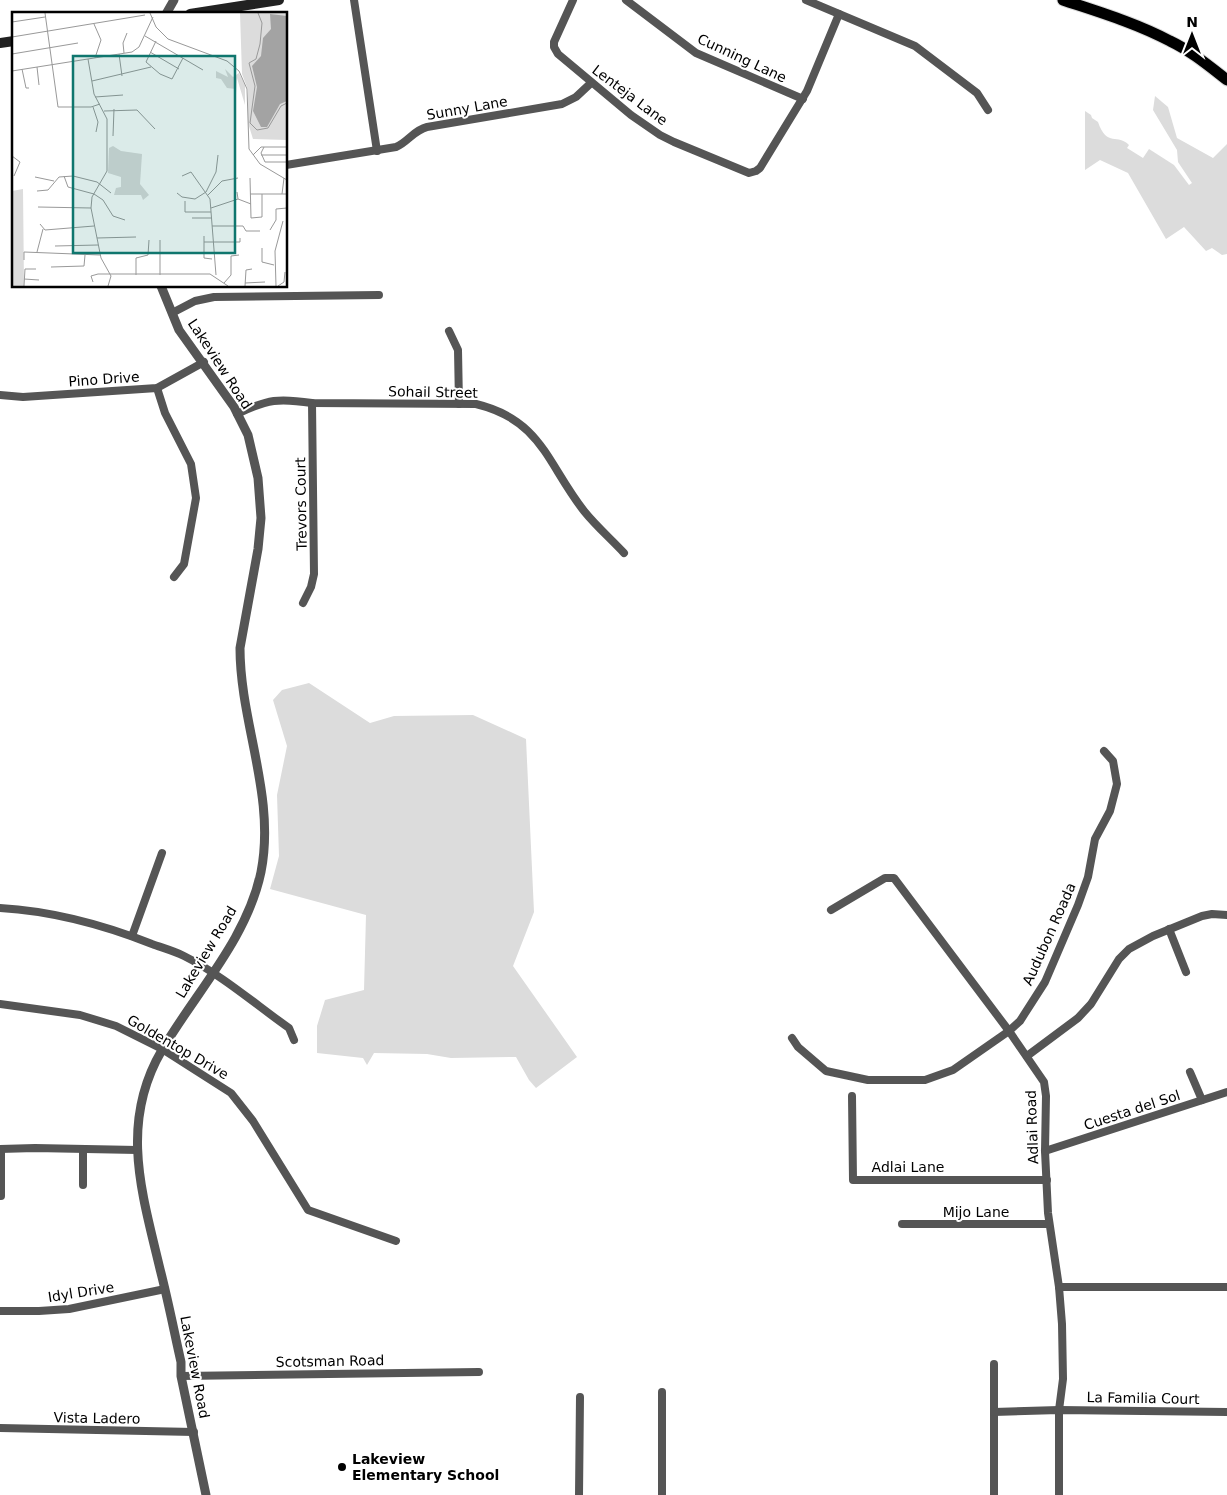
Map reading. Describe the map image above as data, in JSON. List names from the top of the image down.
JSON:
{
  "streets": {
    "street": [
      "Cunning Lane",
      "Lenteja Lane",
      "Sunny Lane",
      "Lakeview Road",
      "Pino Drive",
      "Sohail Street",
      "Trevors Court",
      "Audubon Roada",
      "Goldentop Drive",
      "Cuesta del Sol",
      "Adlai Road",
      "Adlai Lane",
      "Mijo Lane",
      "Idyl Drive",
      "Scotsman Road",
      "La Familia Court",
      "Vista Ladero"
    ]
  },
  "crossings": [
    ["Cunning Lane", "Lenteja Lane"],
    ["Lenteja Lane", "Sunny Lane"],
    ["Lakeview Road", "Pino Drive"],
    ["Lakeview Road", "Sohail Street"],
    ["Lakeview Road", "Goldentop Drive"],
    ["Lakeview Road", "Idyl Drive"],
    ["Lakeview Road", "Scotsman Road"],
    ["Lakeview Road", "Vista Ladero"],
    ["Sohail Street", "Trevors Court"],
    ["Audubon Roada", "Adlai Road"],
    ["Cuesta del Sol", "Adlai Road"],
    ["Adlai Road", "Adlai Lane"],
    ["Adlai Road", "Mijo Lane"],
    ["Adlai Road", "La Familia Court"]
  ],
  "places": ["Lakeview Elementary School"],
  "north": "top"
}
